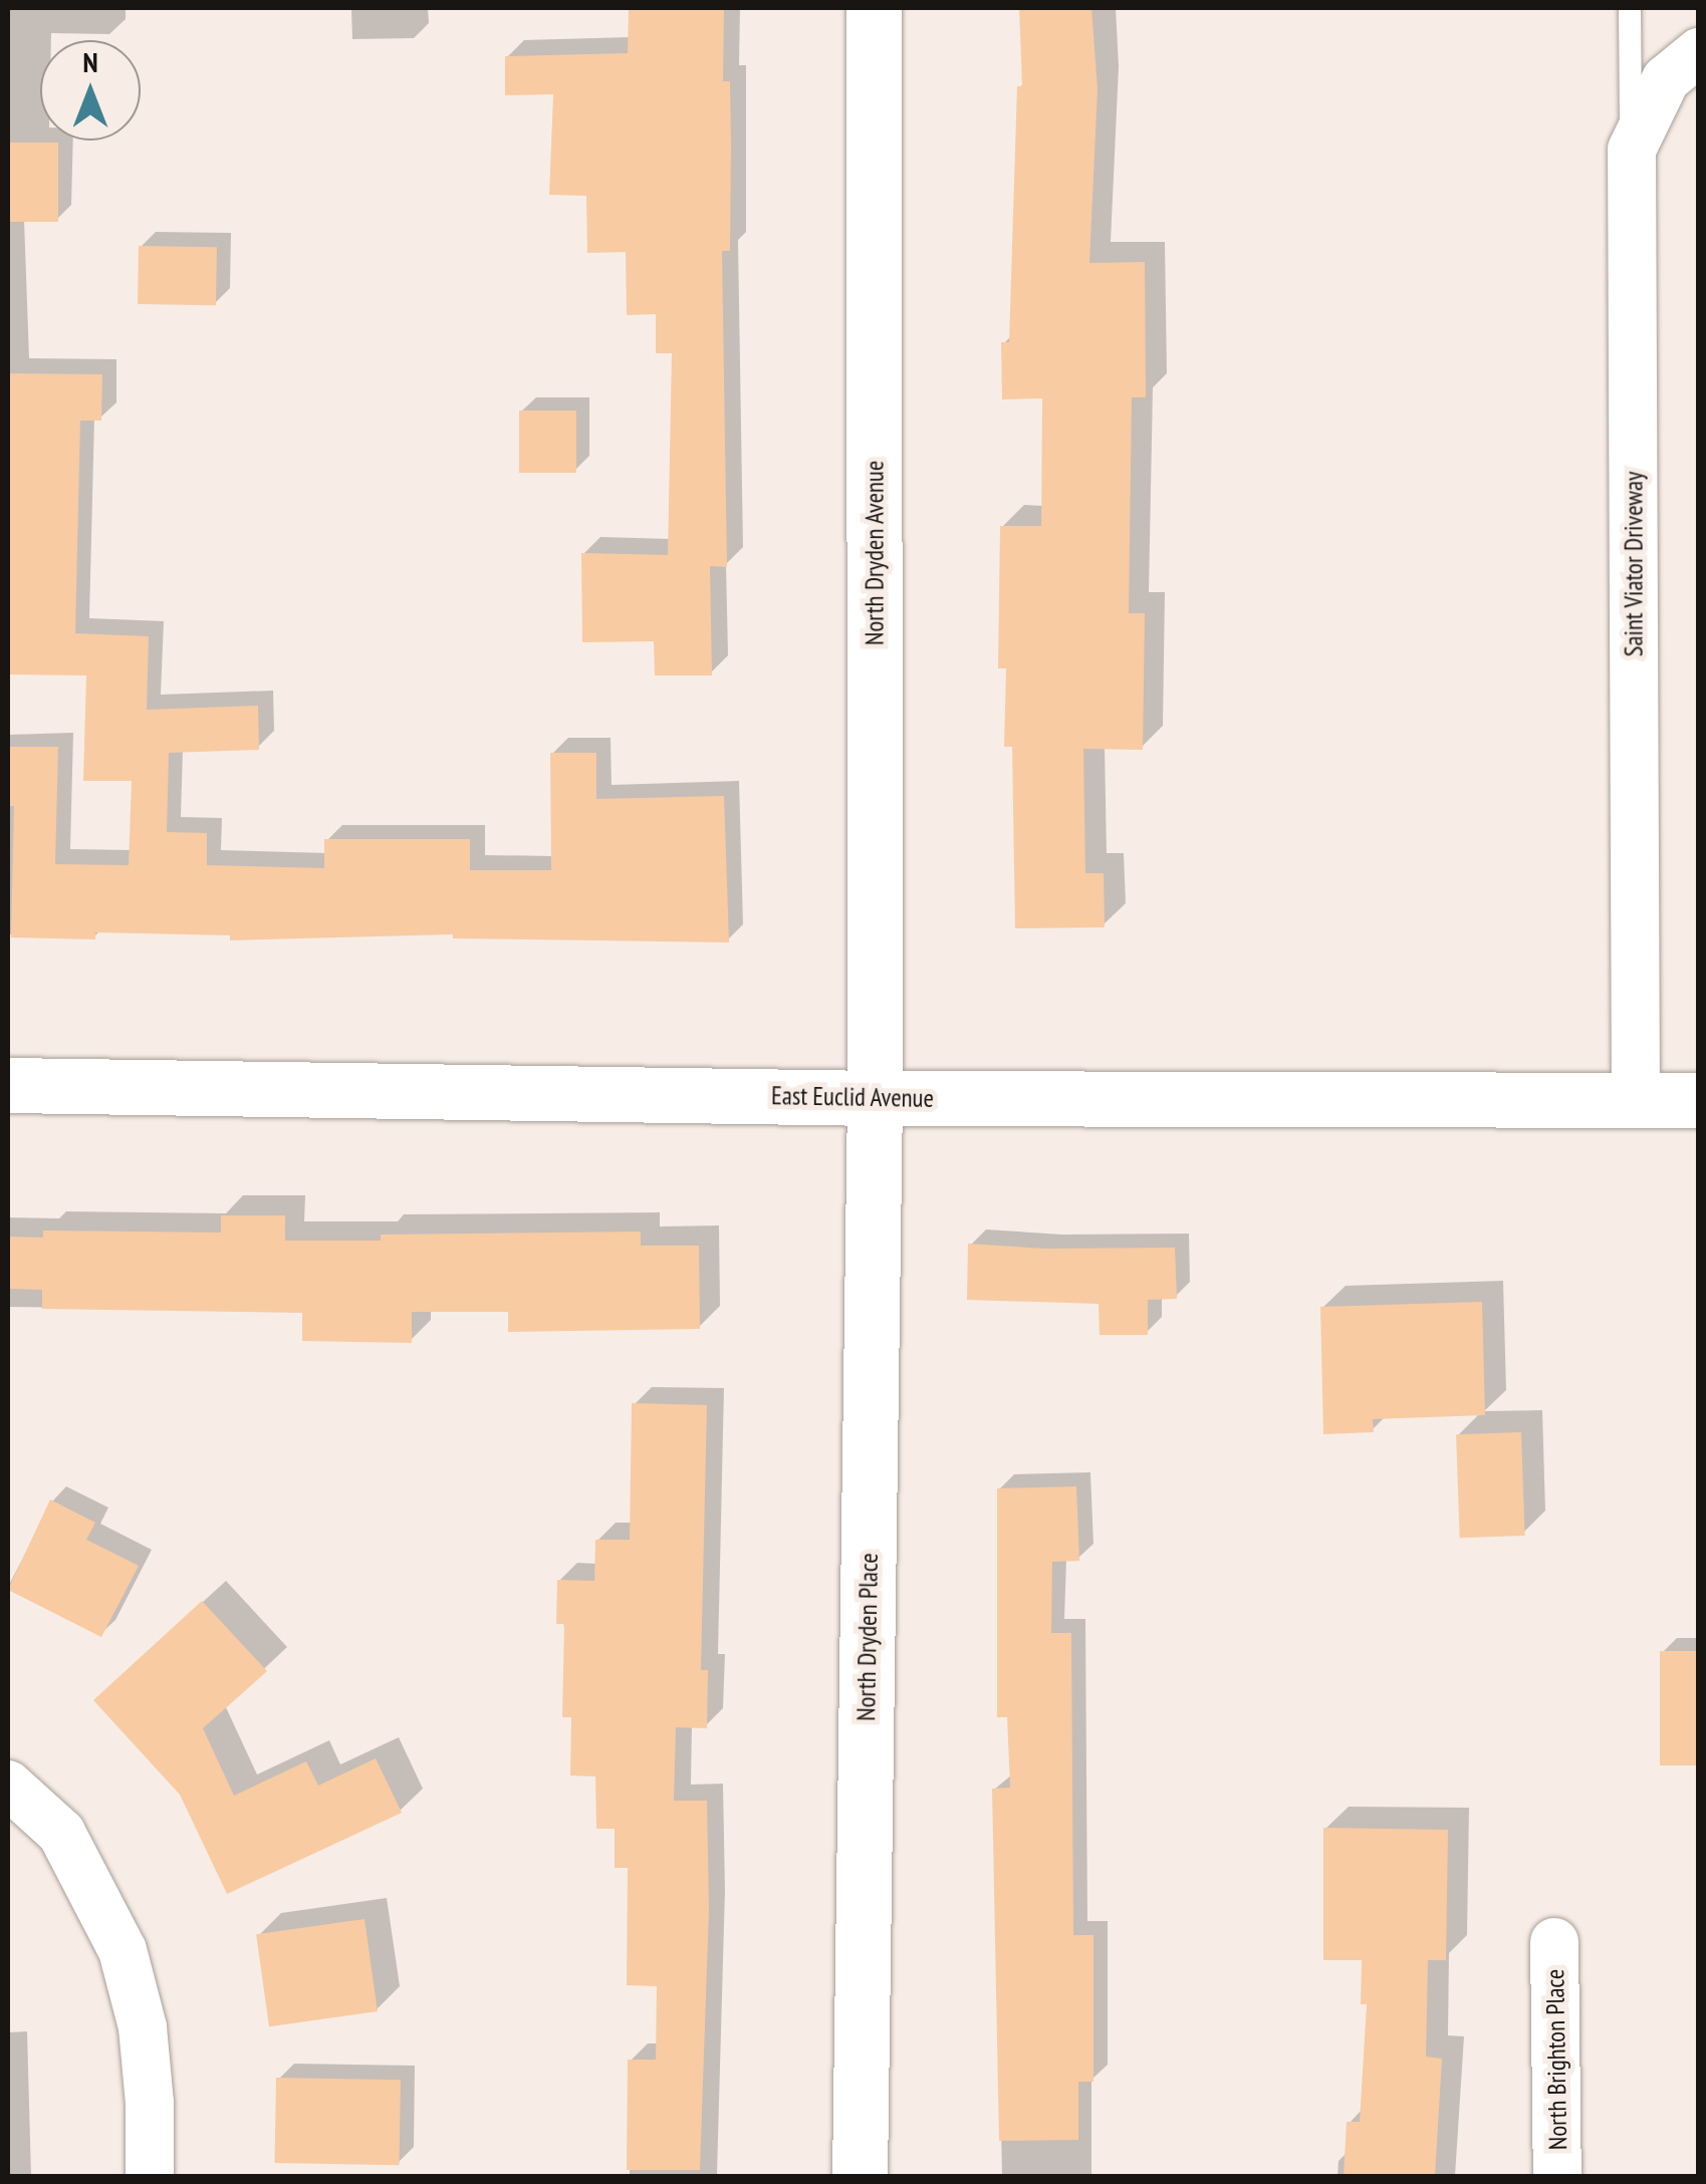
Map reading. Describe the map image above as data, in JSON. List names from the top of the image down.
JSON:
{
  "streets": {
    "street": [
      "North Dryden Avenue",
      "Saint Viator Driveway",
      "East Euclid Avenue",
      "North Dryden Place",
      "North Brighton Place"
    ]
  },
  "crossings": [
    ["North Dryden Avenue", "East Euclid Avenue"],
    ["North Dryden Avenue", "North Dryden Place"],
    ["Saint Viator Driveway", "East Euclid Avenue"],
    ["East Euclid Avenue", "North Dryden Place"]
  ],
  "north": "top"
}
